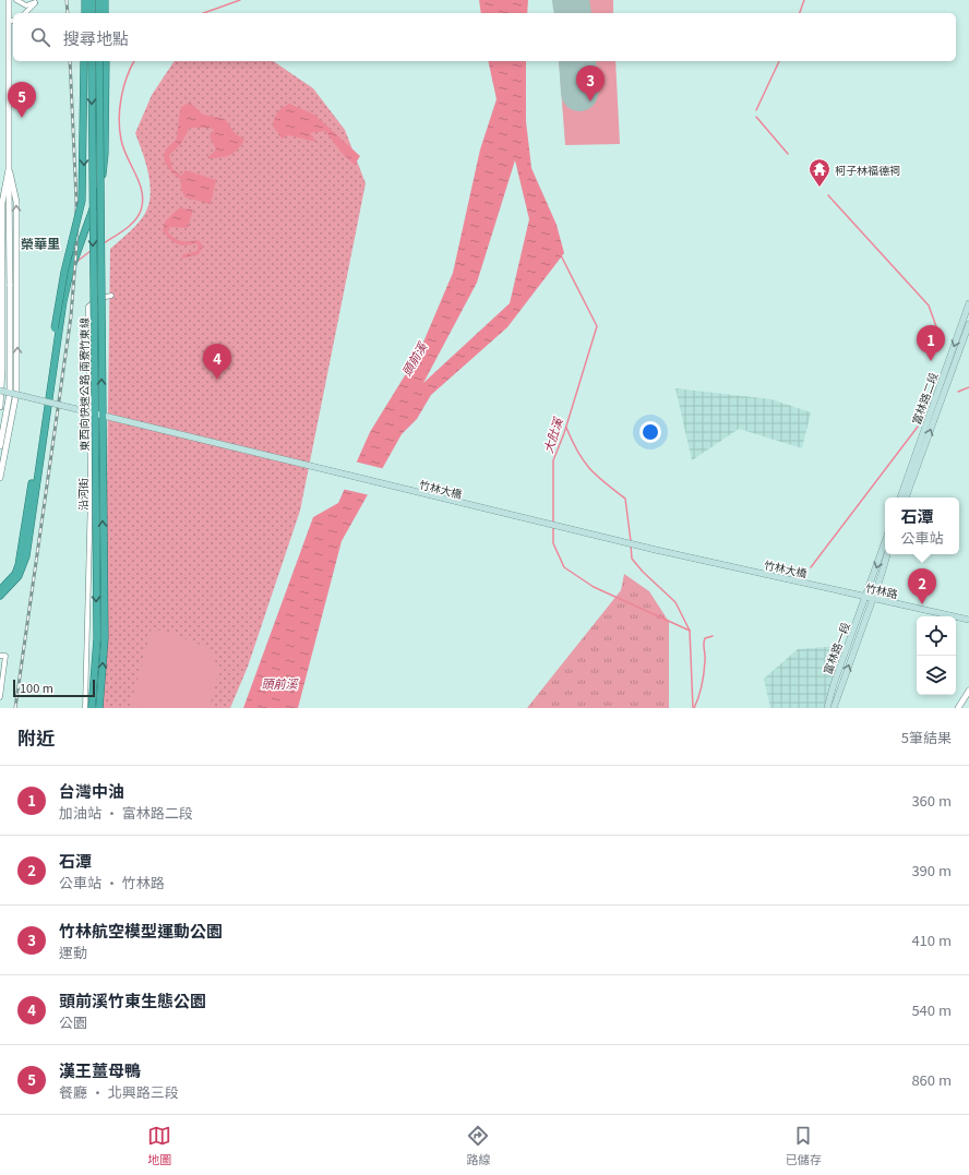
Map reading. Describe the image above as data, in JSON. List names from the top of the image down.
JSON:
{
  "streets": {
    "highway": ["東西向快速公路 南寮竹東線"],
    "main road": [
      "富林路二段",
      "竹林大橋",
      "竹林路",
      "富林路一段"
    ],
    "street": ["沿河街"]
  },
  "crossings": [
    ["竹林大橋", "竹林路"],
    ["竹林路", "富林路一段"]
  ],
  "districts": ["榮華里"],
  "water": ["頭前溪", "大肚溪"],
  "places": {
    "temple": ["柯子林福德祠"]
  },
  "scale_bar": "100 m",
  "page": {
    "search": "搜尋地點",
    "pins": [
      "3",
      "5",
      "1",
      "4",
      "2"
    ],
    "popup": ["石潭", "公車站"],
    "scale": "100 m",
    "heading": ["附近", "5筆結果"],
    "list": [
      {
        "mark": "1",
        "name": "台灣中油",
        "note": "加油站 · 富林路二段",
        "value": "360 m"
      },
      {
        "mark": "2",
        "name": "石潭",
        "note": "公車站 · 竹林路",
        "value": "390 m"
      },
      {
        "mark": "3",
        "name": "竹林航空模型運動公園",
        "note": "運動",
        "value": "410 m"
      },
      {
        "mark": "4",
        "name": "頭前溪竹東生態公園",
        "note": "公園",
        "value": "540 m"
      },
      {
        "mark": "5",
        "name": "漢王薑母鴨",
        "note": "餐廳 · 北興路三段",
        "value": "860 m"
      }
    ],
    "nav": ["地圖", "路線", "已儲存"]
  }
}
